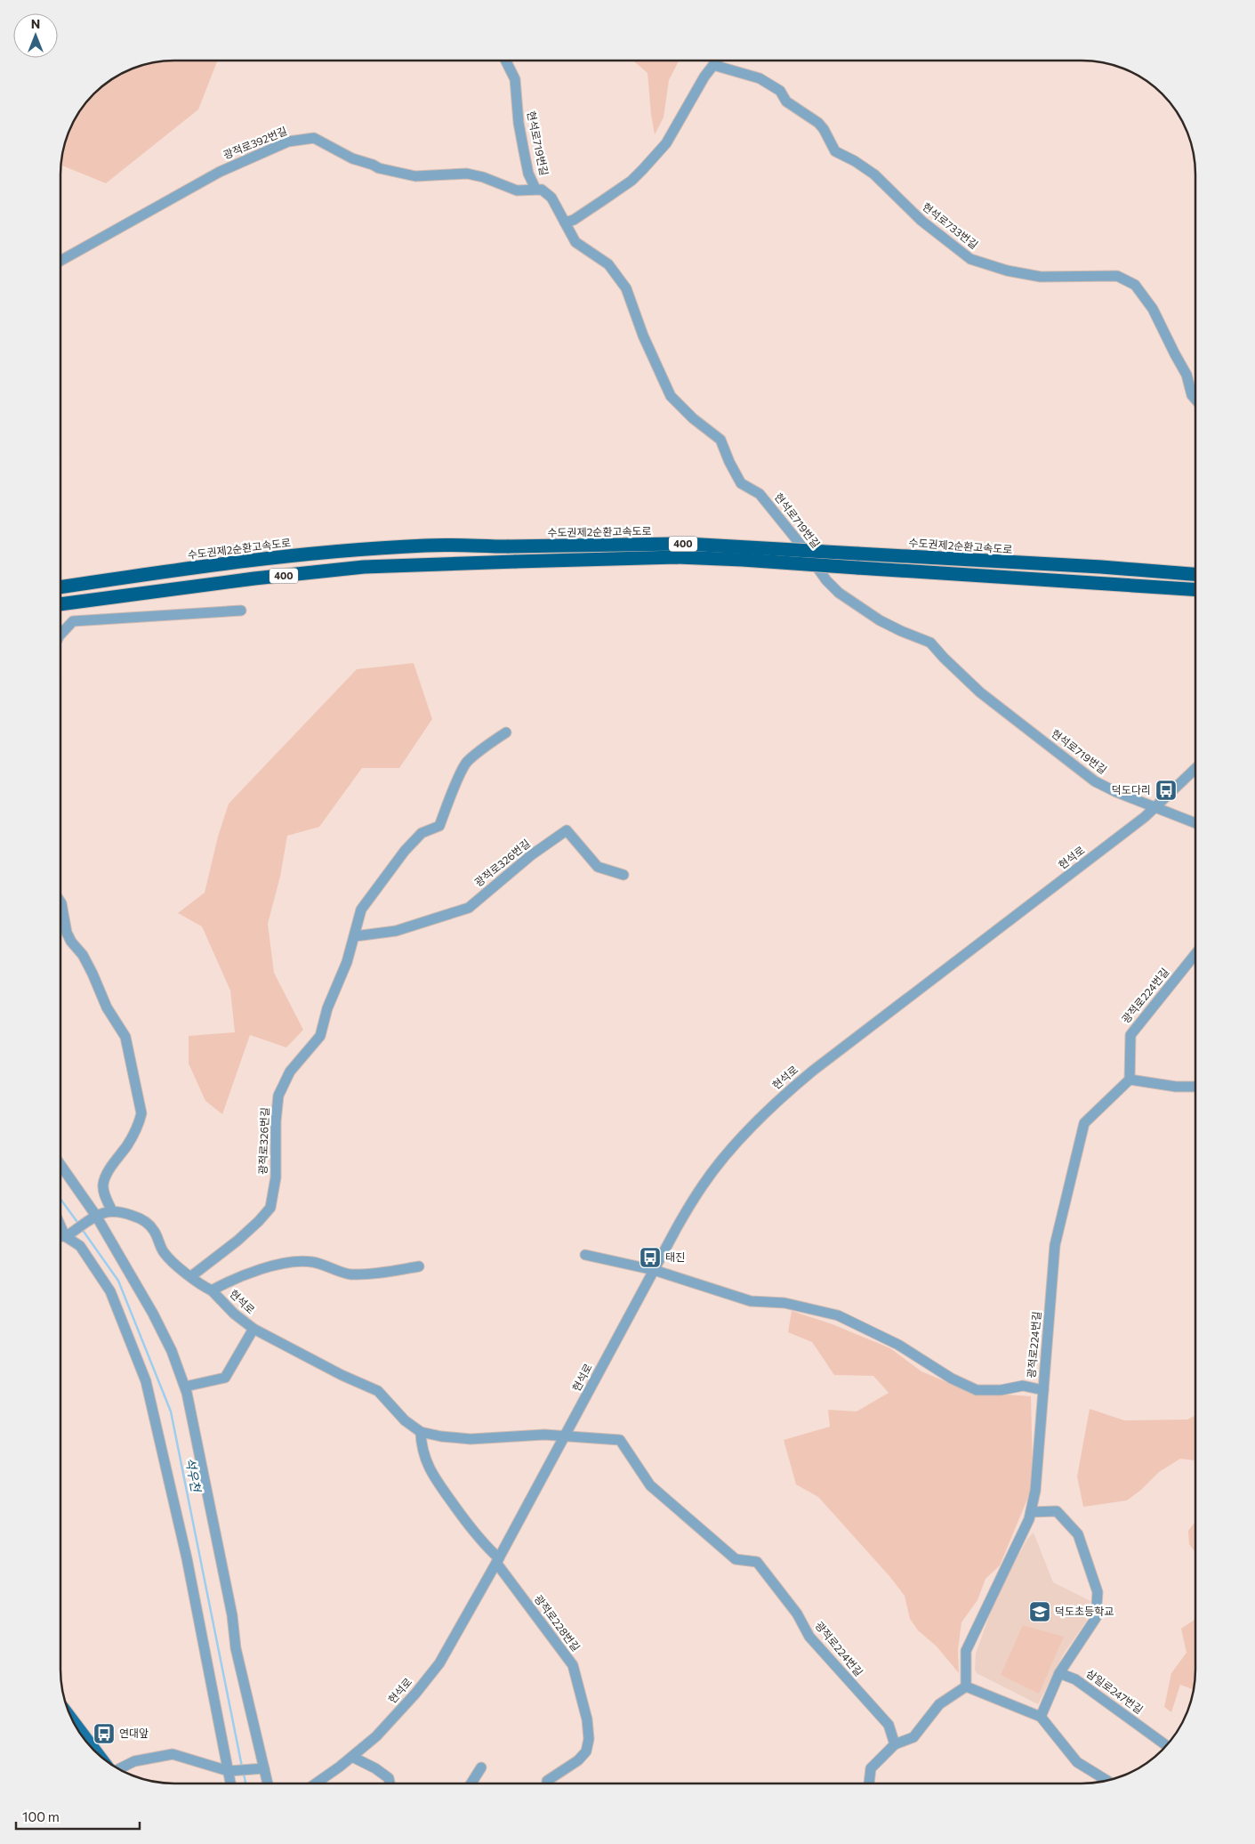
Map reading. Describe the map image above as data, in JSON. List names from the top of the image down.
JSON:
{
  "streets": {
    "highway": ["수도권제2순환고속도로", "400"],
    "street": [
      "광적로392번길",
      "현석로719번길",
      "현석로733번길",
      "현석로",
      "광적로326번길",
      "광적로224번길",
      "광적로228번길",
      "삼일로247번길"
    ]
  },
  "crossings": [
    ["광적로392번길", "현석로719번길"],
    ["현석로719번길", "현석로"],
    ["현석로", "광적로224번길"],
    ["현석로", "광적로228번길"]
  ],
  "water": ["석우천"],
  "places": {
    "bus stop": ["덕도다리", "태진", "연대앞"],
    "school or university": ["덕도초등학교"]
  },
  "scale_bar": "100 m",
  "north": "top"
}
